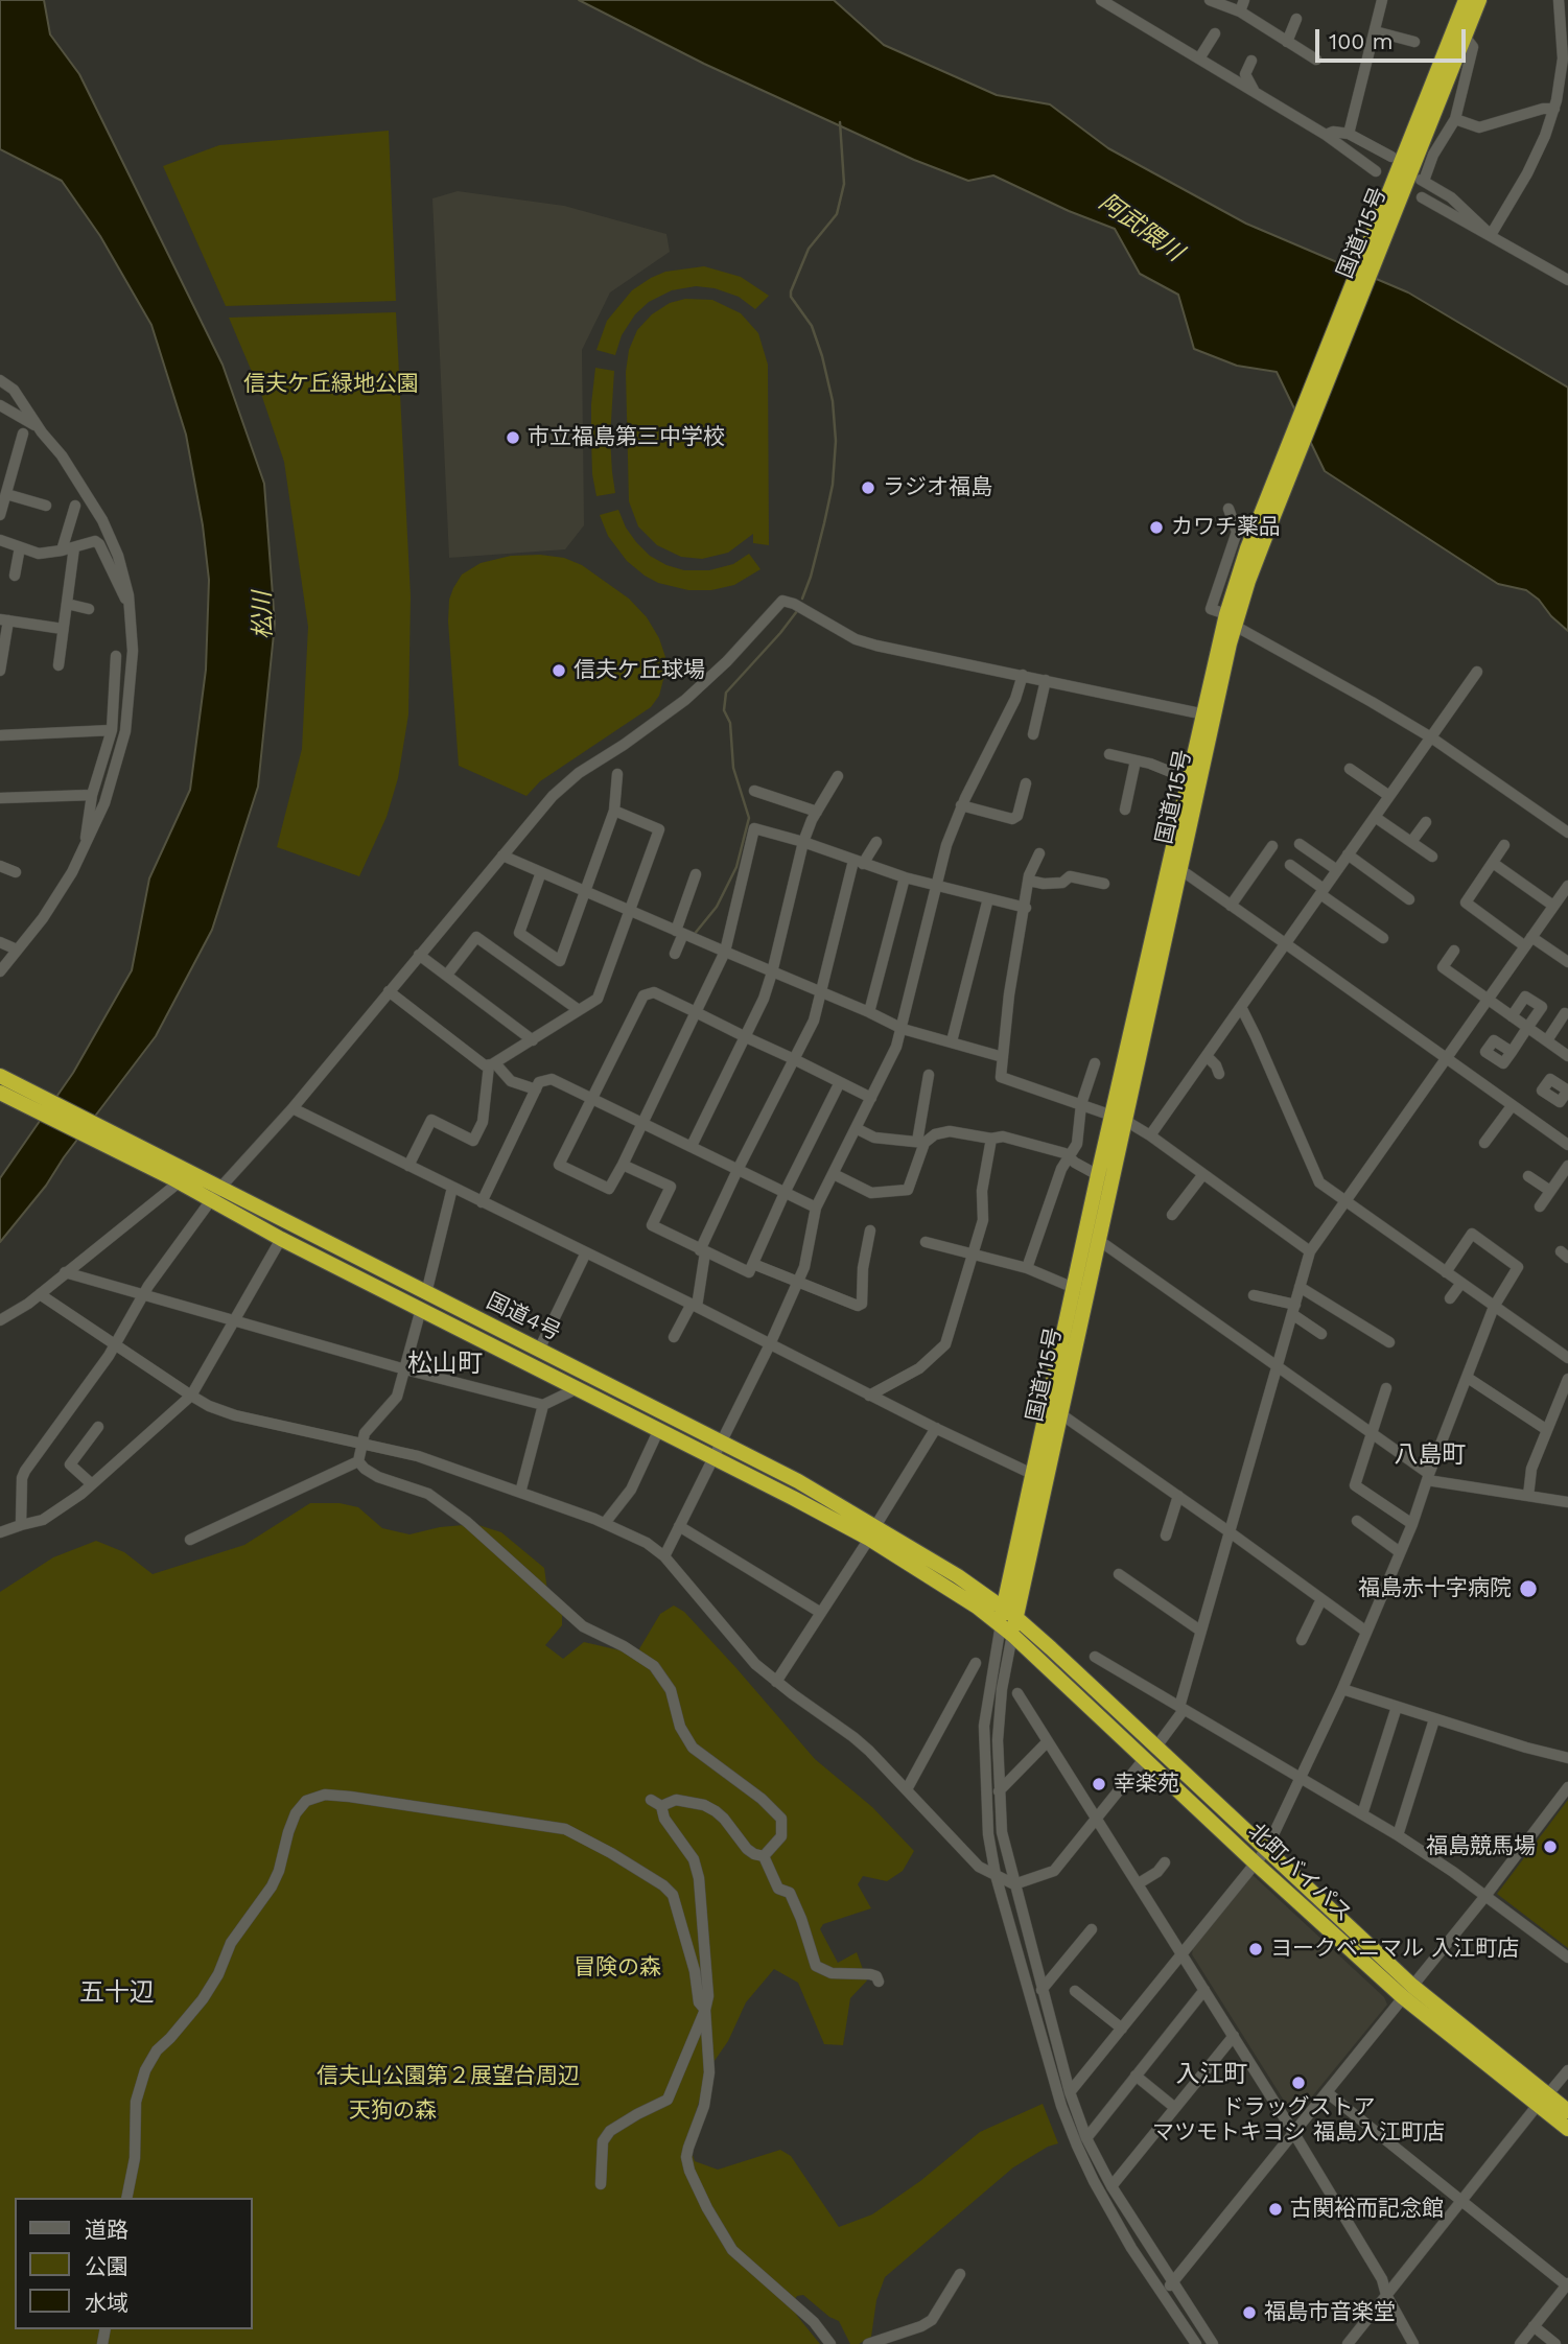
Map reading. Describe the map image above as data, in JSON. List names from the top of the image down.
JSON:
{
  "streets": {
    "highway": ["国道115号", "国道4号", "北町バイパス"]
  },
  "crossings": [
    ["国道115号", "国道4号"],
    ["国道115号", "北町バイパス"],
    ["国道4号", "北町バイパス"]
  ],
  "districts": [
    "松山町",
    "八島町",
    "五十辺",
    "入江町"
  ],
  "water": ["阿武隈川", "松川"],
  "parks": [
    "信夫ケ丘緑地公園",
    "冒険の森",
    "信夫山公園第２展望台周辺",
    "天狗の森"
  ],
  "places": [
    "市立福島第三中学校",
    "ラジオ福島",
    "カワチ薬品",
    "信夫ケ丘球場",
    "福島赤十字病院",
    "幸楽苑",
    "福島競馬場",
    "ヨークベニマル 入江町店",
    "ドラッグストア マツモトキヨシ 福島入江町店",
    "古関裕而記念館",
    "福島市音楽堂"
  ],
  "legend": ["道路", "公園", "水域"],
  "scale_bar": "100 m"
}
